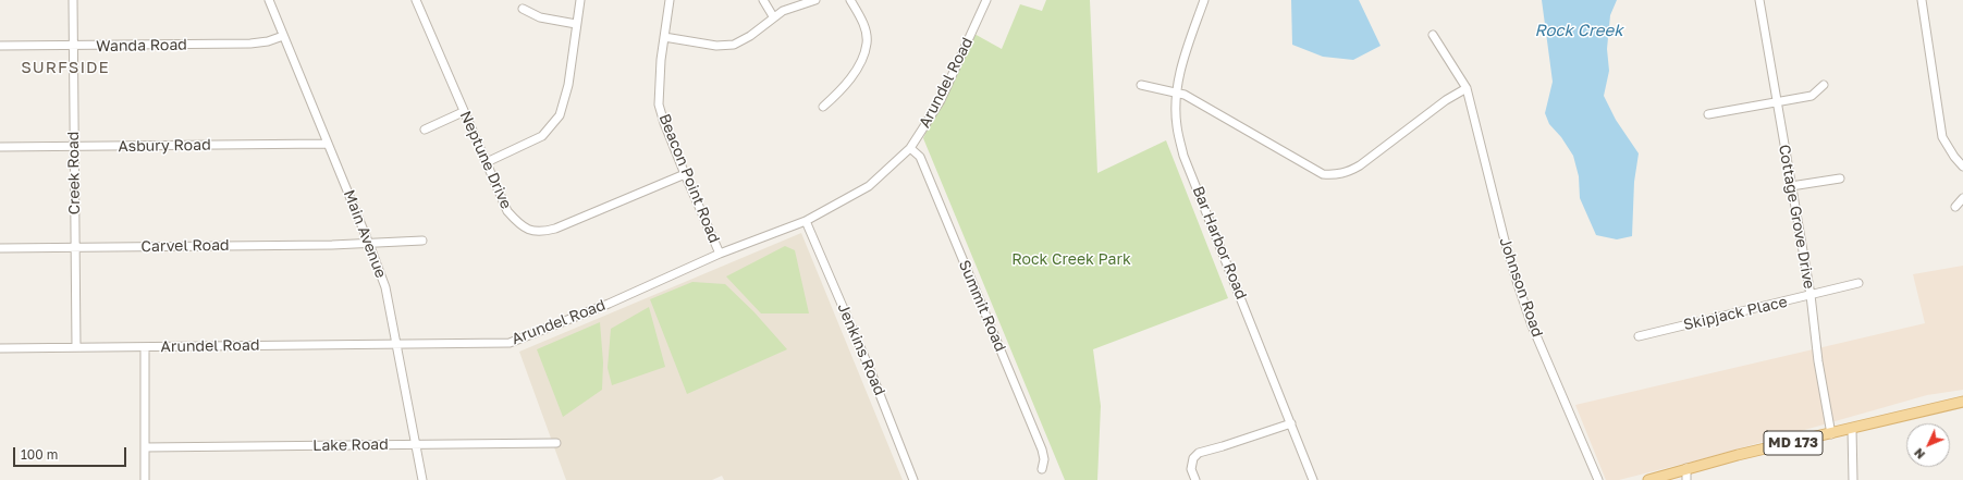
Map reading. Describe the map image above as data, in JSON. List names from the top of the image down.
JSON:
{
  "streets": {
    "main road": ["MD 173"],
    "street": [
      "Wanda Road",
      "Arundel Road",
      "Asbury Road",
      "Neptune Drive",
      "Creek Road",
      "Beacon Point Road",
      "Cottage Grove Drive",
      "Main Avenue",
      "Bar Harbor Road",
      "Carvel Road",
      "Johnson Road",
      "Summit Road",
      "Skipjack Place",
      "Jenkins Road",
      "Lake Road"
    ]
  },
  "crossings": [
    ["Wanda Road", "Creek Road"],
    ["Wanda Road", "Main Avenue"],
    ["Arundel Road", "Creek Road"],
    ["Arundel Road", "Beacon Point Road"],
    ["Arundel Road", "Main Avenue"],
    ["Arundel Road", "Summit Road"],
    ["Arundel Road", "Jenkins Road"],
    ["Asbury Road", "Creek Road"],
    ["Asbury Road", "Main Avenue"],
    ["Neptune Drive", "Beacon Point Road"],
    ["Creek Road", "Carvel Road"],
    ["Cottage Grove Drive", "Skipjack Place"],
    ["Cottage Grove Drive", "MD 173"],
    ["Main Avenue", "Carvel Road"],
    ["Main Avenue", "Lake Road"]
  ],
  "districts": ["SURFSIDE"],
  "water": ["Rock Creek"],
  "parks": ["Rock Creek Park"],
  "scale_bar": "100 m",
  "north": "bottom left"
}
